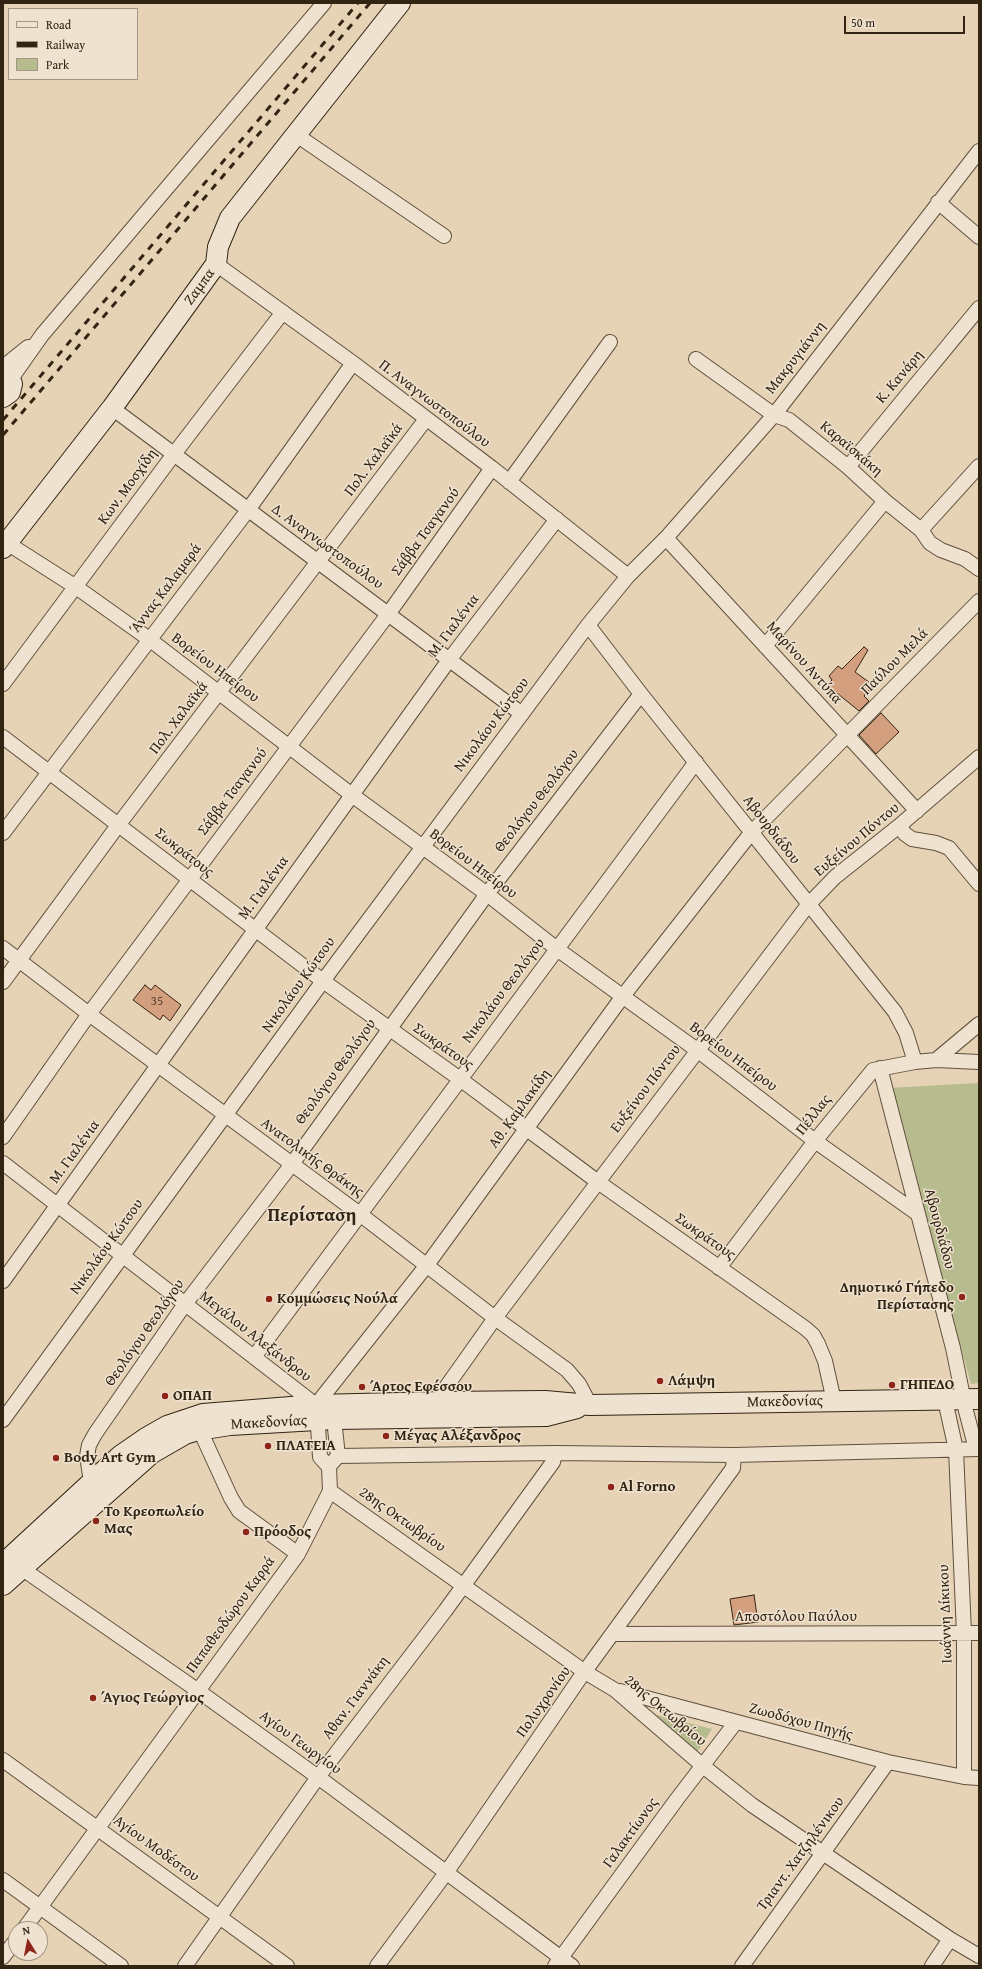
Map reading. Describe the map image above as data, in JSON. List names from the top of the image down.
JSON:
{
  "streets": {
    "main road": ["Ζαμπα", "Μακεδονίας"],
    "street": [
      "Μακρυγιάννη",
      "Κ. Κανάρη",
      "Π. Αναγνωστοπούλου",
      "Καραϊσκάκη",
      "Πολ. Χαλαϊκά",
      "Κων. Μοσχίδη",
      "Σάββα Τσαγανού",
      "Δ. Αναγνωστοπούλου",
      "Άννας Καλαμαρά",
      "Μ. Γιαλένια",
      "Παύλου Μελά",
      "Μαρίνου Αντύπα",
      "Βορείου Ηπείρου",
      "Νικολάου Κώτσου",
      "Θεολόγου Θεολόγου",
      "Αβουρδιάδου",
      "Ευξείνου Πόντου",
      "Σωκράτους",
      "Νικολάου Θεολόγου",
      "Αθ. Καμλακίδη",
      "Πέλλας",
      "Ανατολικής Θράκης",
      "Μεγάλου Αλεξάνδρου",
      "28ης Οκτωβρίου",
      "Ιωάννη Δίκικου",
      "Παπαθεοδώρου Καρρά",
      "Αποστόλου Παύλου",
      "Αθαν. Γιαννάκη",
      "Πολυχρονίου",
      "Ζωοδόχου Πηγής",
      "Αγίου Γεωργίου",
      "Γαλακτίωνος",
      "Αγίου Μοδέστου",
      "Τριαντ. Χατζηλένικου"
    ]
  },
  "crossings": [
    ["Ζαμπα", "Π. Αναγνωστοπούλου"],
    ["Ζαμπα", "Δ. Αναγνωστοπούλου"],
    ["Ζαμπα", "Βορείου Ηπείρου"],
    ["Μακρυγιάννη", "Π. Αναγνωστοπούλου"],
    ["Μακρυγιάννη", "Καραϊσκάκη"],
    ["Μακρυγιάννη", "Μαρίνου Αντύπα"],
    ["Μακρυγιάννη", "Νικολάου Κώτσου"],
    ["Κ. Κανάρη", "Καραϊσκάκη"],
    ["Π. Αναγνωστοπούλου", "Πολ. Χαλαϊκά"],
    ["Π. Αναγνωστοπούλου", "Κων. Μοσχίδη"],
    ["Π. Αναγνωστοπούλου", "Σάββα Τσαγανού"],
    ["Π. Αναγνωστοπούλου", "Άννας Καλαμαρά"],
    ["Π. Αναγνωστοπούλου", "Μ. Γιαλένια"],
    ["Π. Αναγνωστοπούλου", "Νικολάου Κώτσου"],
    ["Πολ. Χαλαϊκά", "Δ. Αναγνωστοπούλου"],
    ["Πολ. Χαλαϊκά", "Βορείου Ηπείρου"],
    ["Πολ. Χαλαϊκά", "Σωκράτους"],
    ["Πολ. Χαλαϊκά", "Ανατολικής Θράκης"],
    ["Κων. Μοσχίδη", "Δ. Αναγνωστοπούλου"],
    ["Κων. Μοσχίδη", "Βορείου Ηπείρου"],
    ["Σάββα Τσαγανού", "Δ. Αναγνωστοπούλου"],
    ["Σάββα Τσαγανού", "Βορείου Ηπείρου"],
    ["Σάββα Τσαγανού", "Σωκράτους"],
    ["Σάββα Τσαγανού", "Ανατολικής Θράκης"],
    ["Δ. Αναγνωστοπούλου", "Άννας Καλαμαρά"],
    ["Δ. Αναγνωστοπούλου", "Μ. Γιαλένια"],
    ["Δ. Αναγνωστοπούλου", "Νικολάου Κώτσου"],
    ["Άννας Καλαμαρά", "Βορείου Ηπείρου"],
    ["Άννας Καλαμαρά", "Σωκράτους"],
    ["Μ. Γιαλένια", "Βορείου Ηπείρου"],
    ["Μ. Γιαλένια", "Σωκράτους"],
    ["Μ. Γιαλένια", "Ανατολικής Θράκης"],
    ["Μ. Γιαλένια", "Μεγάλου Αλεξάνδρου"],
    ["Παύλου Μελά", "Μαρίνου Αντύπα"],
    ["Παύλου Μελά", "Αβουρδιάδου"],
    ["Παύλου Μελά", "Αθ. Καμλακίδη"],
    ["Μαρίνου Αντύπα", "Ευξείνου Πόντου"],
    ["Βορείου Ηπείρου", "Νικολάου Κώτσου"],
    ["Βορείου Ηπείρου", "Θεολόγου Θεολόγου"],
    ["Βορείου Ηπείρου", "Αβουρδιάδου"],
    ["Βορείου Ηπείρου", "Ευξείνου Πόντου"],
    ["Βορείου Ηπείρου", "Νικολάου Θεολόγου"],
    ["Βορείου Ηπείρου", "Αθ. Καμλακίδη"],
    ["Βορείου Ηπείρου", "Πέλλας"],
    ["Νικολάου Κώτσου", "Αβουρδιάδου"],
    ["Νικολάου Κώτσου", "Σωκράτους"],
    ["Νικολάου Κώτσου", "Ανατολικής Θράκης"],
    ["Νικολάου Κώτσου", "Μεγάλου Αλεξάνδρου"],
    ["Θεολόγου Θεολόγου", "Αβουρδιάδου"],
    ["Θεολόγου Θεολόγου", "Σωκράτους"],
    ["Θεολόγου Θεολόγου", "Ανατολικής Θράκης"],
    ["Θεολόγου Θεολόγου", "Μεγάλου Αλεξάνδρου"],
    ["Θεολόγου Θεολόγου", "Μακεδονίας"],
    ["Αβουρδιάδου", "Ευξείνου Πόντου"],
    ["Αβουρδιάδου", "Νικολάου Θεολόγου"],
    ["Αβουρδιάδου", "Αθ. Καμλακίδη"],
    ["Αβουρδιάδου", "Πέλλας"],
    ["Αβουρδιάδου", "Μακεδονίας"],
    ["Αβουρδιάδου", "Ιωάννη Δίκικου"],
    ["Ευξείνου Πόντου", "Σωκράτους"],
    ["Ευξείνου Πόντου", "Ανατολικής Θράκης"],
    ["Ευξείνου Πόντου", "Μακεδονίας"],
    ["Σωκράτους", "Νικολάου Θεολόγου"],
    ["Σωκράτους", "Αθ. Καμλακίδη"],
    ["Σωκράτους", "Πέλλας"],
    ["Σωκράτους", "Μακεδονίας"],
    ["Νικολάου Θεολόγου", "Ανατολικής Θράκης"],
    ["Νικολάου Θεολόγου", "Μεγάλου Αλεξάνδρου"],
    ["Αθ. Καμλακίδη", "Ανατολικής Θράκης"],
    ["Αθ. Καμλακίδη", "Μεγάλου Αλεξάνδρου"],
    ["Αθ. Καμλακίδη", "Μακεδονίας"],
    ["Αθ. Καμλακίδη", "Παπαθεοδώρου Καρρά"],
    ["Ανατολικής Θράκης", "Μακεδονίας"],
    ["Μεγάλου Αλεξάνδρου", "Μακεδονίας"],
    ["Μεγάλου Αλεξάνδρου", "Παπαθεοδώρου Καρρά"],
    ["Μακεδονίας", "Ιωάννη Δίκικου"],
    ["Μακεδονίας", "Παπαθεοδώρου Καρρά"],
    ["Μακεδονίας", "Αγίου Γεωργίου"],
    ["28ης Οκτωβρίου", "Παπαθεοδώρου Καρρά"],
    ["28ης Οκτωβρίου", "Αθαν. Γιαννάκη"],
    ["28ης Οκτωβρίου", "Πολυχρονίου"],
    ["28ης Οκτωβρίου", "Ζωοδόχου Πηγής"],
    ["28ης Οκτωβρίου", "Γαλακτίωνος"],
    ["28ης Οκτωβρίου", "Τριαντ. Χατζηλένικου"],
    ["Ιωάννη Δίκικου", "Αποστόλου Παύλου"],
    ["Ιωάννη Δίκικου", "Ζωοδόχου Πηγής"],
    ["Παπαθεοδώρου Καρρά", "Αγίου Γεωργίου"],
    ["Παπαθεοδώρου Καρρά", "Αγίου Μοδέστου"],
    ["Αποστόλου Παύλου", "Πολυχρονίου"],
    ["Αθαν. Γιαννάκη", "Αγίου Γεωργίου"],
    ["Αθαν. Γιαννάκη", "Αγίου Μοδέστου"],
    ["Πολυχρονίου", "Αγίου Γεωργίου"],
    ["Ζωοδόχου Πηγής", "Γαλακτίωνος"],
    ["Ζωοδόχου Πηγής", "Τριαντ. Χατζηλένικου"],
    ["Αγίου Γεωργίου", "Γαλακτίωνος"]
  ],
  "districts": ["Περίσταση"],
  "places": [
    "Δημοτικό Γήπεδο Περίστασης",
    "Κομμώσεις Νούλα",
    "Λάμψη",
    "ΓΗΠΕΔΟ",
    "Άρτος Εφέσσου",
    "ΟΠΑΠ",
    "Μέγας Αλέξανδρος",
    "ΠΛΑΤΕΙΑ",
    "Body Art Gym",
    "Al Forno",
    "Το Κρεοπωλείο Μας",
    "Πρόοδος",
    "Άγιος Γεώργιος"
  ],
  "house_numbers": ["35"],
  "legend": ["Road", "Railway", "Park"],
  "scale_bar": "50 m",
  "north": "top"
}
